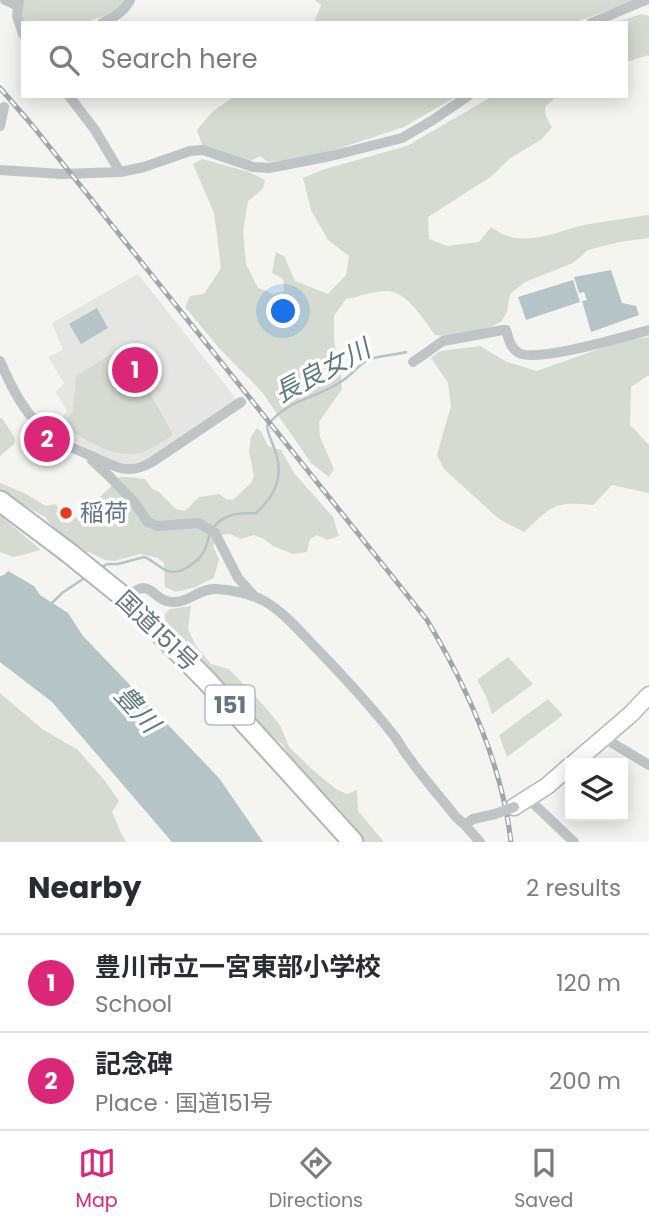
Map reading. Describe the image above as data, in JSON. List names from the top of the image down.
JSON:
{
  "streets": {
    "highway": ["国道151号", "151"]
  },
  "water": ["長良女川", "豊川"],
  "places": ["稲荷"],
  "page": {
    "search": "Search here",
    "pins": ["1", "2"],
    "heading": ["Nearby", "2 results"],
    "list": [
      {
        "mark": "1",
        "name": "豊川市立一宮東部小学校",
        "note": "School",
        "value": "120 m"
      },
      {
        "mark": "2",
        "name": "記念碑",
        "note": "Place · 国道151号",
        "value": "200 m"
      }
    ],
    "nav": ["Map", "Directions", "Saved"]
  }
}
